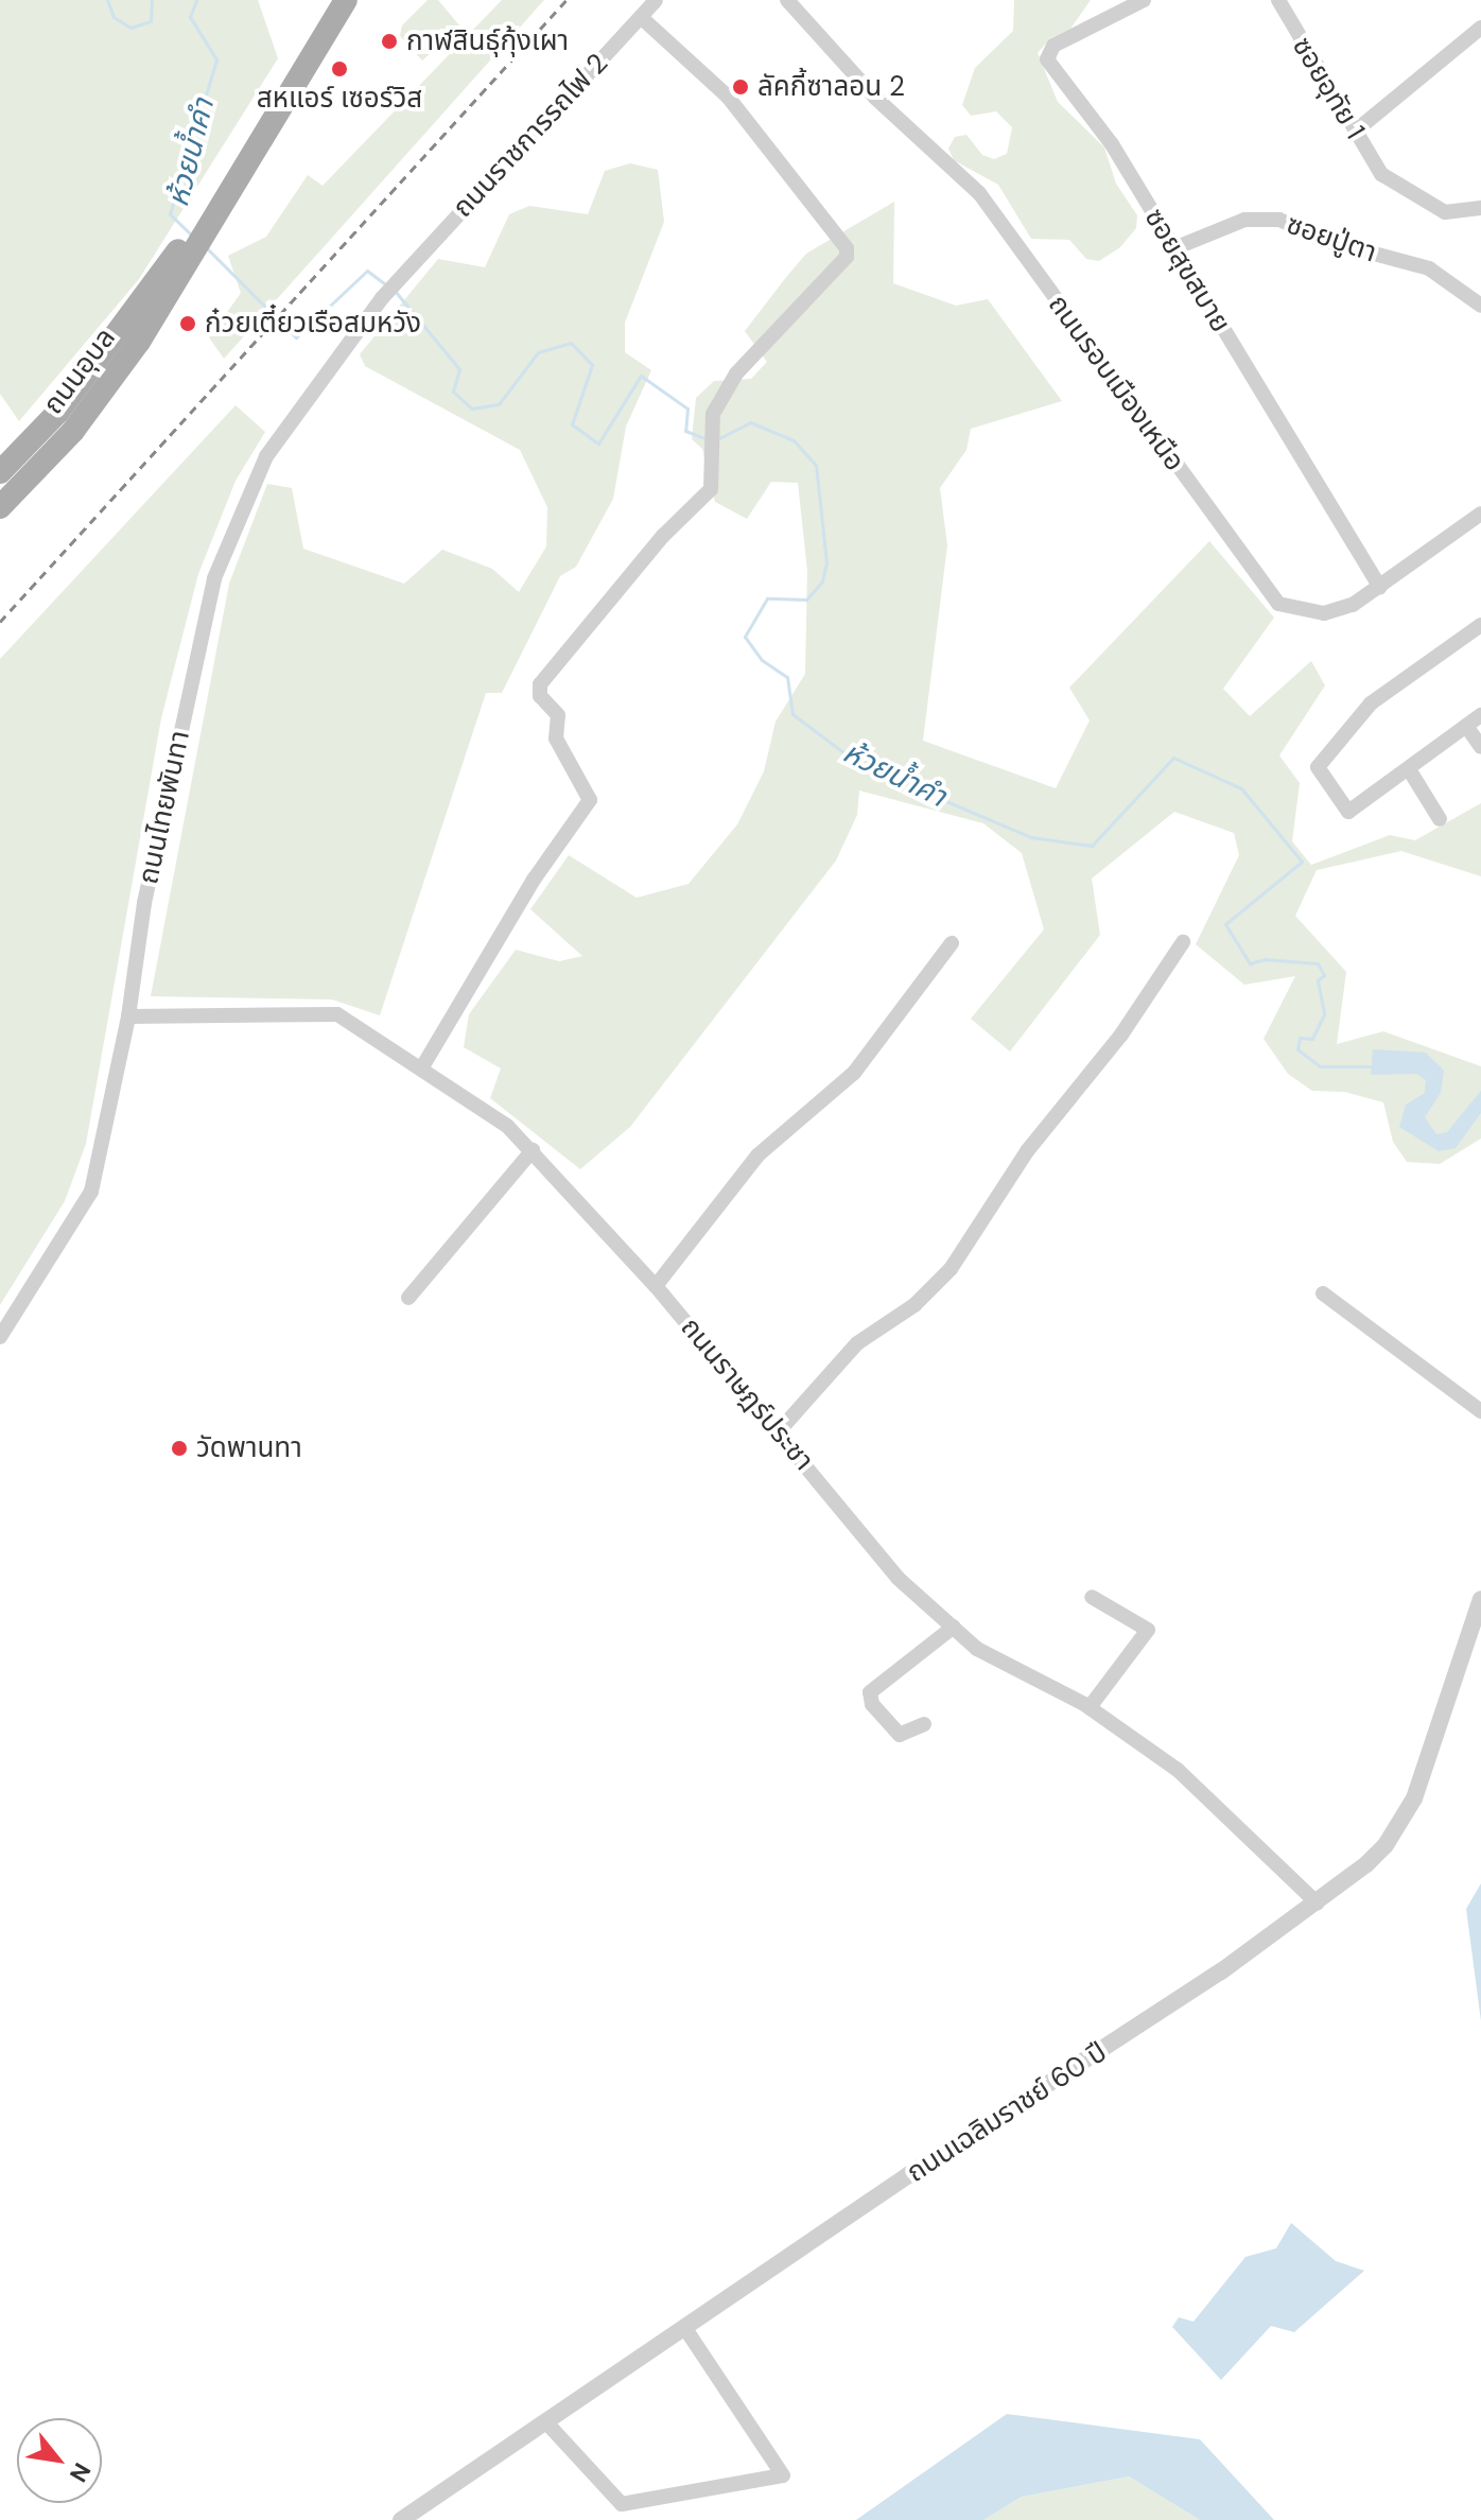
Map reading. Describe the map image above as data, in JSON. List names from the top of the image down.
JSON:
{
  "streets": {
    "main road": ["ถนนอุบล"],
    "street": [
      "ซอยอุทัย 1",
      "ถนนราชการรถไฟ 2",
      "ซอยปู่ตา",
      "ซอยสุขสบาย",
      "ถนนรอบเมืองเหนือ",
      "ถนนไทยพันทา",
      "ถนนราษฎร์ประชา",
      "ถนนเฉลิมราชย์ 60 ปี"
    ]
  },
  "crossings": [
    ["ถนนราชการรถไฟ 2", "ถนนไทยพันทา"],
    ["ซอยปู่ตา", "ซอยสุขสบาย"],
    ["ซอยสุขสบาย", "ถนนรอบเมืองเหนือ"],
    ["ถนนไทยพันทา", "ถนนราษฎร์ประชา"],
    ["ถนนราษฎร์ประชา", "ถนนเฉลิมราชย์ 60 ปี"]
  ],
  "water": ["ห้วยน้ำคำ"],
  "places": [
    "กาฬสินธุ์กุ้งเผา",
    "สหแอร์ เซอร์วิส",
    "ลัคกี้ซาลอน 2",
    "ก๋วยเตี๋ยวเรือสมหวัง",
    "วัดพานทา"
  ],
  "north": "bottom right"
}
